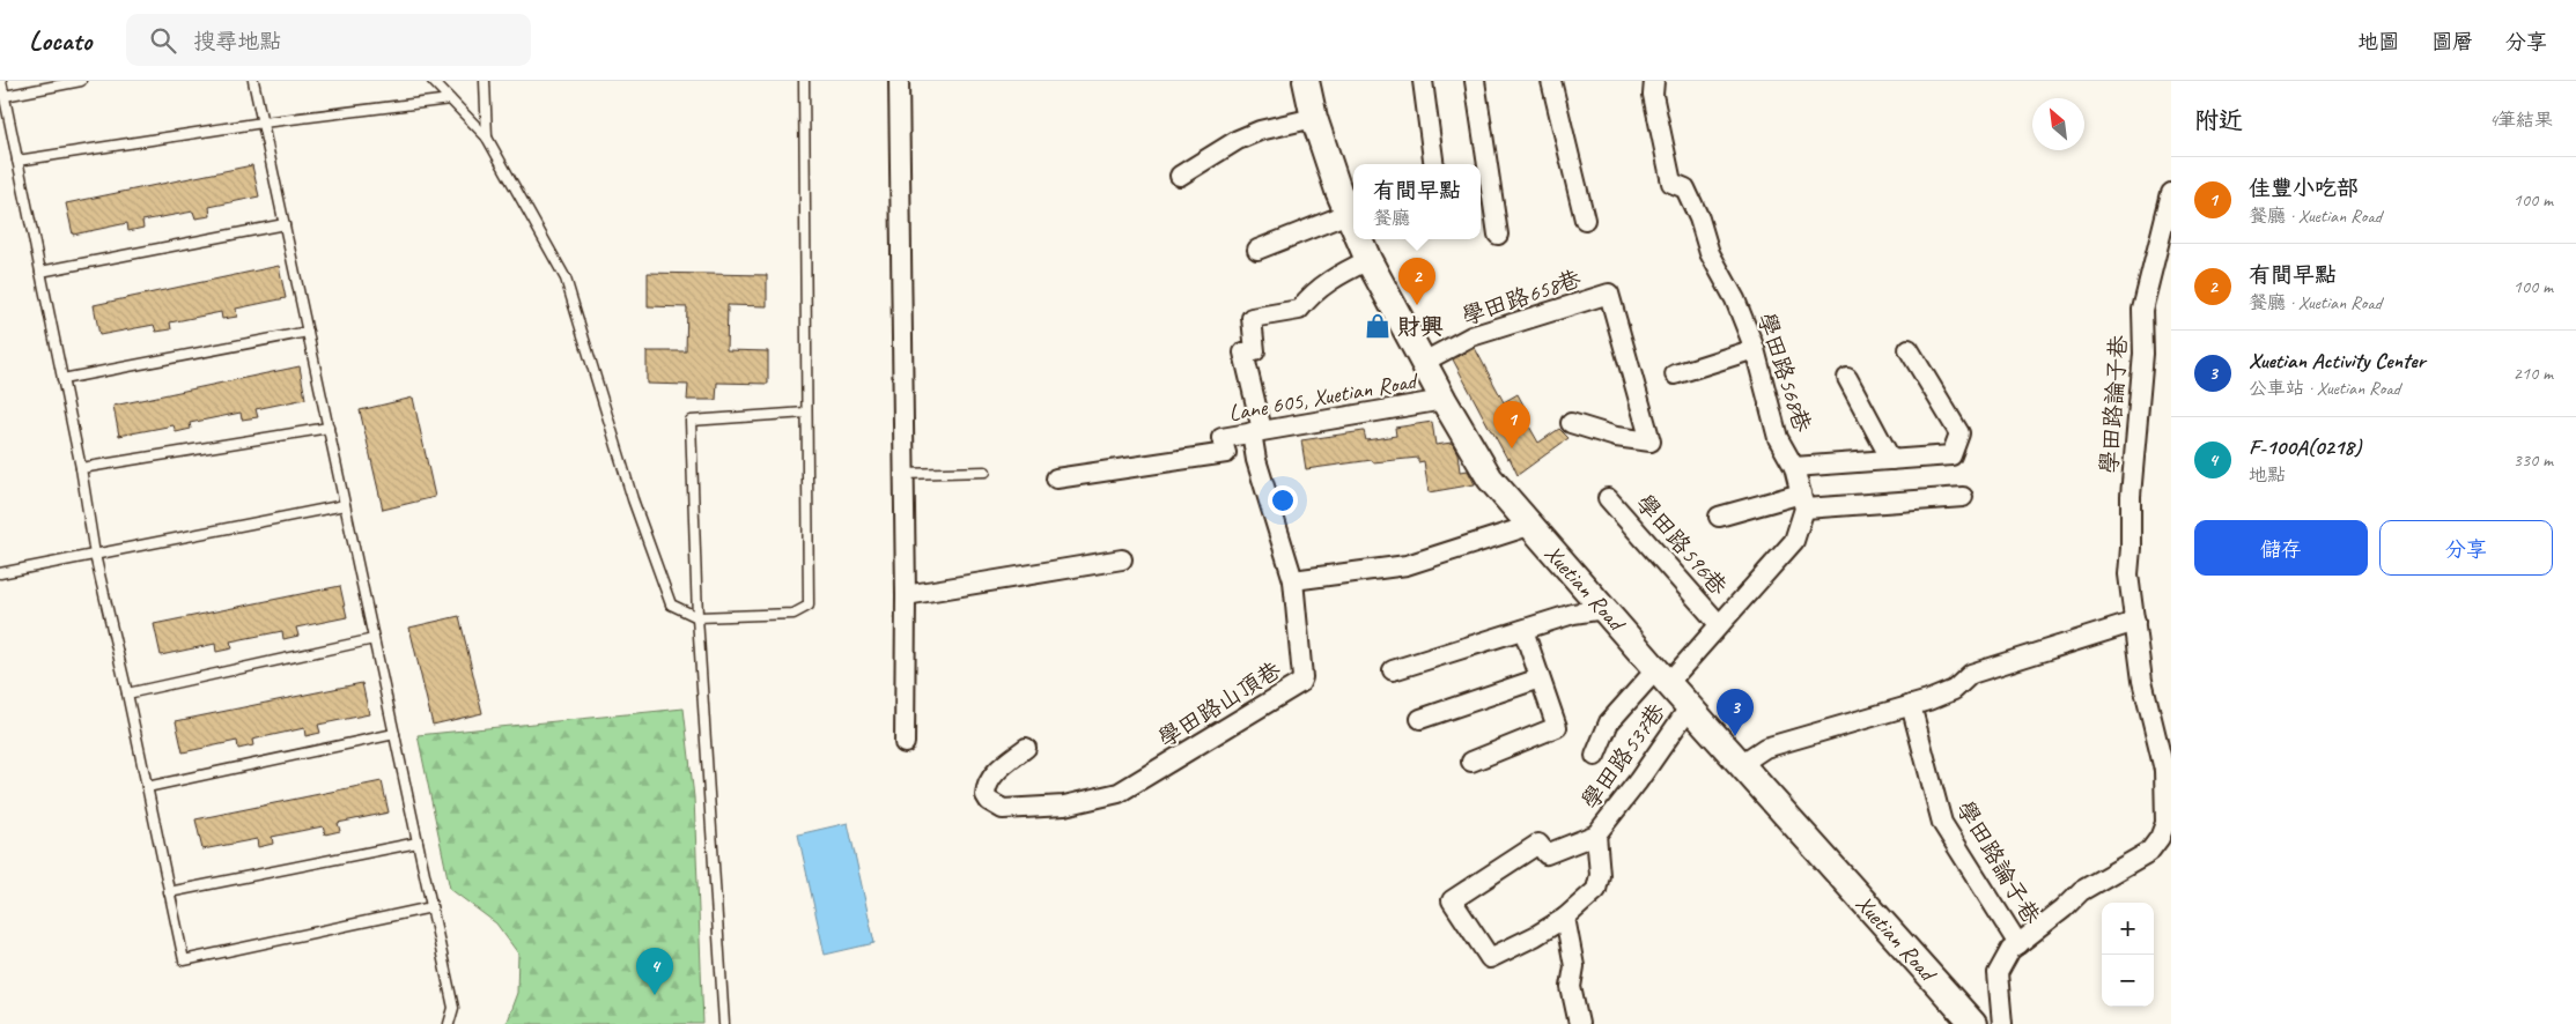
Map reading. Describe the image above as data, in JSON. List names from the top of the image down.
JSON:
{
  "streets": {
    "main road": ["Xuetian Road"],
    "street": [
      "學田路658巷",
      "學田路568巷",
      "Lane 605, Xuetian Road",
      "學田路論子巷",
      "學田路596巷",
      "學田路山頂巷",
      "學田路537巷"
    ]
  },
  "crossings": [
    ["學田路658巷", "Xuetian Road"],
    ["Lane 605, Xuetian Road", "Xuetian Road"],
    ["Lane 605, Xuetian Road", "學田路山頂巷"],
    ["Xuetian Road", "學田路山頂巷"],
    ["Xuetian Road", "學田路537巷"]
  ],
  "places": {
    "shop": ["財興"]
  },
  "north": "top left",
  "page": {
    "header": "Locato",
    "search": "搜尋地點",
    "nav": ["地圖", "圖層", "分享"],
    "heading": ["附近", "4筆結果"],
    "list": [
      {
        "mark": "1",
        "name": "佳豐小吃部",
        "note": "餐廳 · Xuetian Road",
        "value": "100 m"
      },
      {
        "mark": "2",
        "name": "有間早點",
        "note": "餐廳 · Xuetian Road",
        "value": "100 m"
      },
      {
        "mark": "3",
        "name": "Xuetian Activity Center",
        "note": "公車站 · Xuetian Road",
        "value": "210 m"
      },
      {
        "mark": "4",
        "name": "F-100A(0218)",
        "note": "地點",
        "value": "330 m"
      }
    ],
    "popup": ["有間早點", "餐廳"],
    "pins": [
      "2",
      "1",
      "3",
      "4"
    ],
    "buttons": ["儲存", "分享"],
    "map_buttons": ["+", "−"]
  }
}
